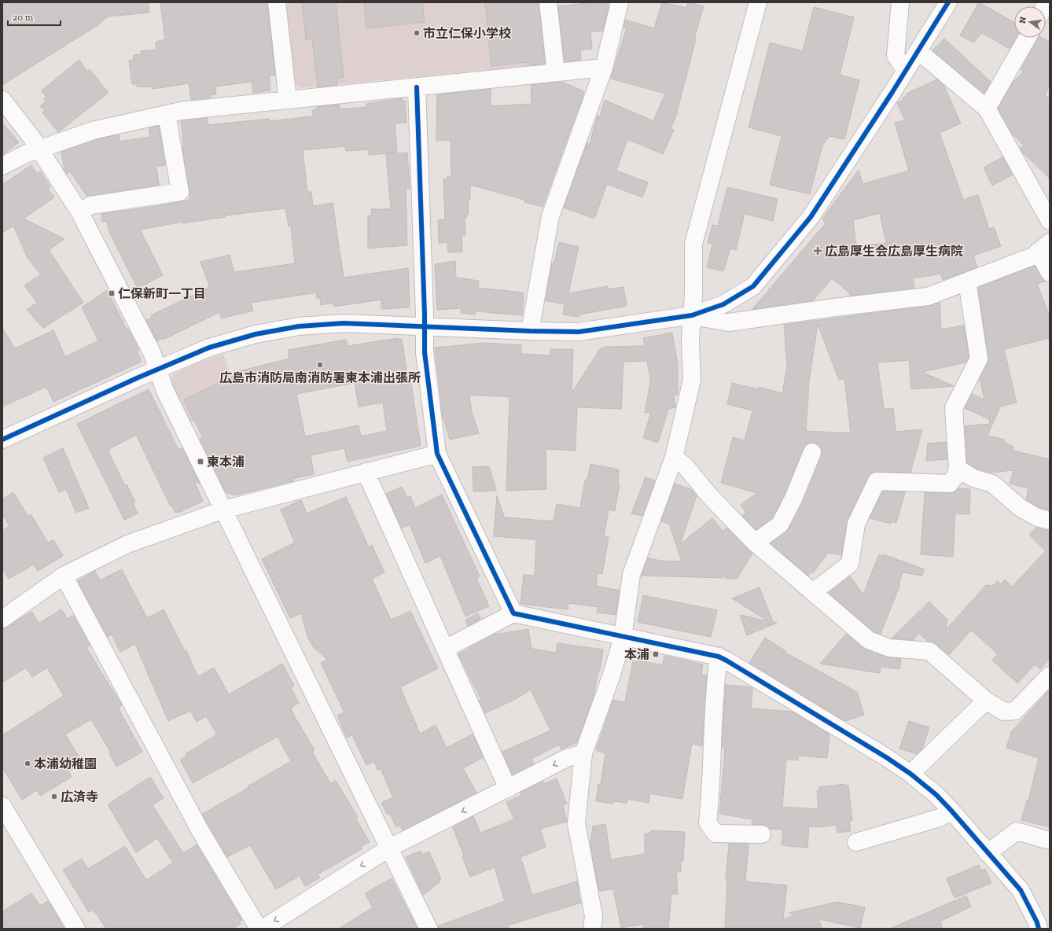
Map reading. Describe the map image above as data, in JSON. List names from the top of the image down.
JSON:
{
  "places": {
    "other": [
      "市立仁保小学校",
      "広島市消防局南消防署東本浦出張所",
      "本浦幼稚園",
      "広済寺"
    ],
    "health": ["広島厚生会広島厚生病院"],
    "transit": ["仁保新町一丁目", "東本浦", "本浦"]
  },
  "scale_bar": "20 m",
  "north": "left"
}
